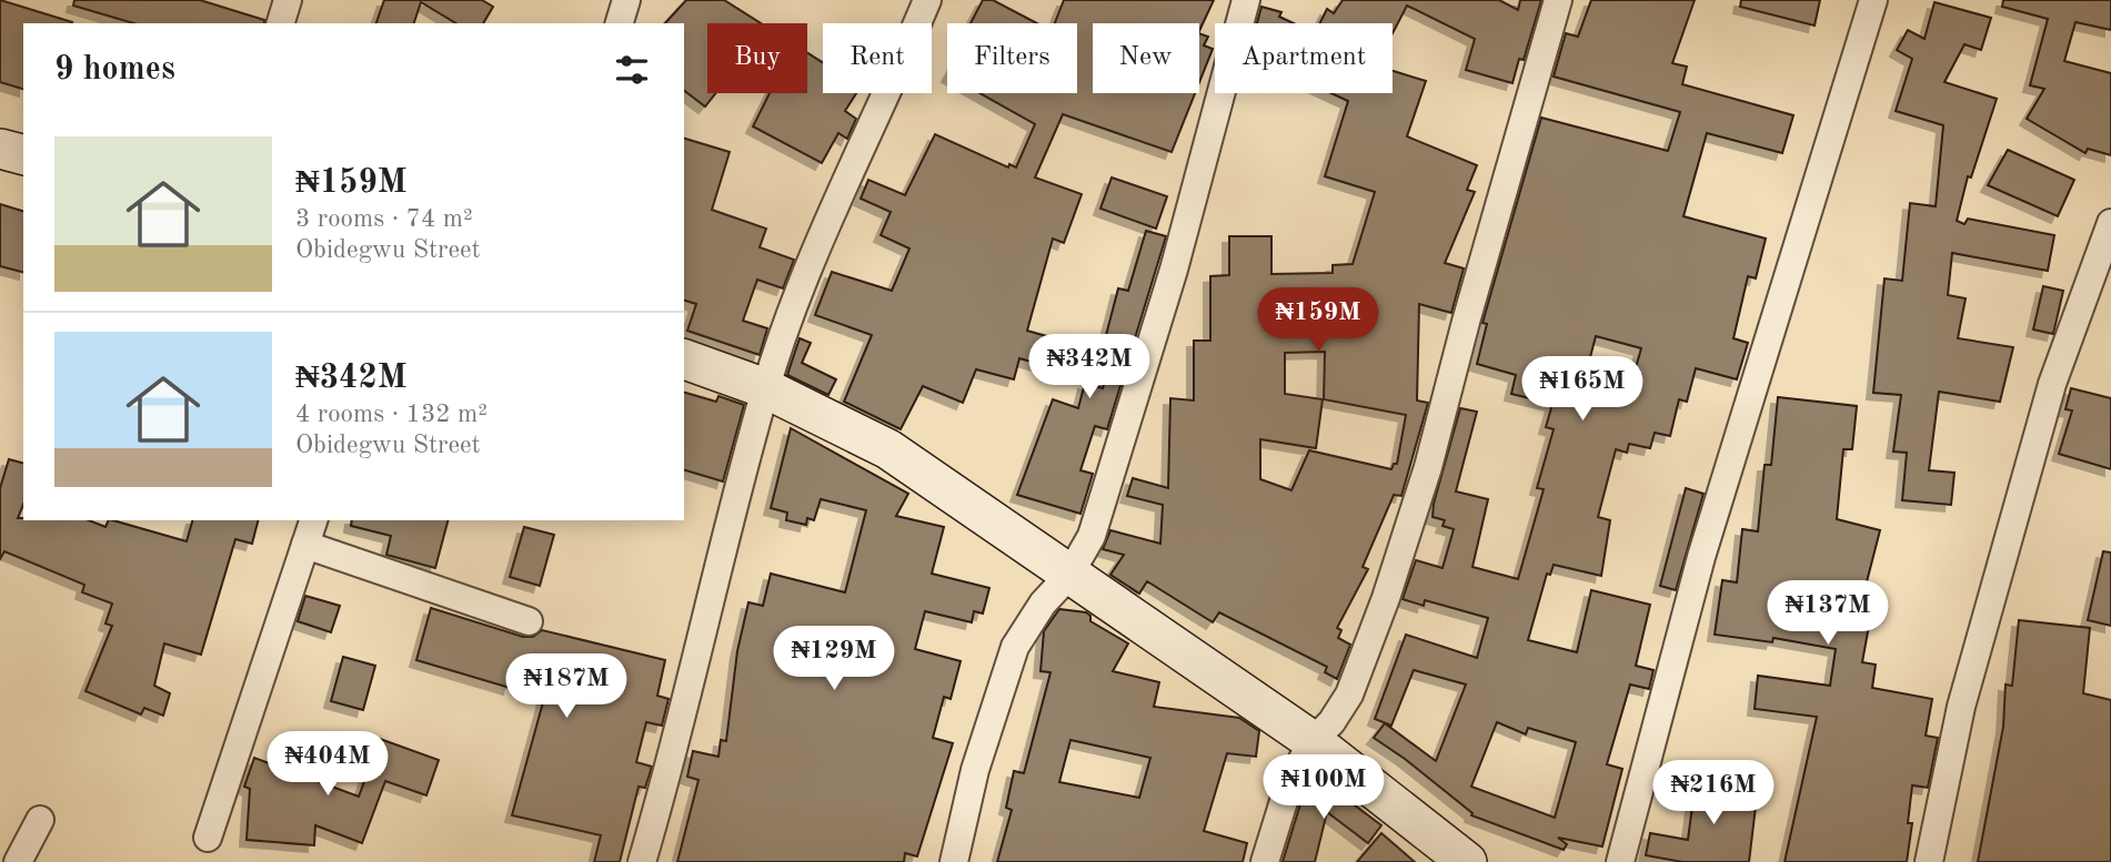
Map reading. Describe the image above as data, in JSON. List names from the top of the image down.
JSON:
{
  "page": {
    "chip": [
      "Buy",
      "Rent",
      "Filters",
      "New",
      "Apartment"
    ],
    "heading": "9 homes",
    "list": [
      {
        "name": "₦159M",
        "note": "3 rooms · 74 m² · Obidegwu Street"
      },
      {
        "name": "₦342M",
        "note": "4 rooms · 132 m² · Obidegwu Street"
      }
    ],
    "price": [
      "₦159M",
      "₦342M",
      "₦165M",
      "₦137M",
      "₦129M",
      "₦187M",
      "₦404M",
      "₦100M",
      "₦216M"
    ]
  }
}
